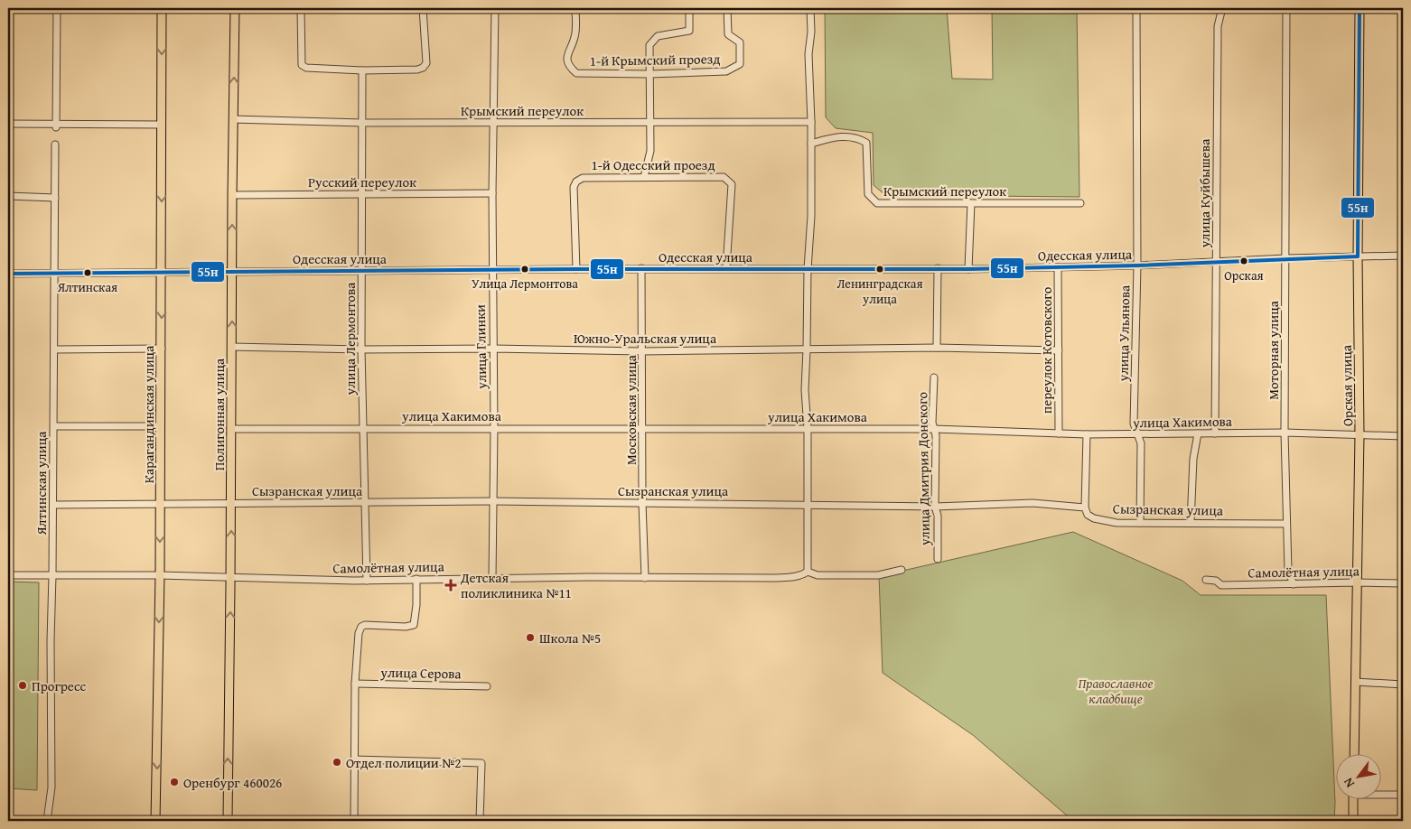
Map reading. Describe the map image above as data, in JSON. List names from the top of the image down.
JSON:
{
  "streets": {
    "main road": ["Орская улица", "Карагандинская улица", "Полигонная улица"],
    "street": [
      "1-й Крымский проезд",
      "Крымский переулок",
      "1-й Одесский проезд",
      "Русский переулок",
      "улица Куйбышева",
      "Одесская улица",
      "улица Ульянова",
      "Южно-Уральская улица",
      "улица Лермонтова",
      "улица Глинки",
      "переулок Котовского",
      "Моторная улица",
      "Московская улица",
      "улица Хакимова",
      "улица Дмитрия Донского",
      "Ялтинская улица",
      "Сызранская улица",
      "Самолётная улица",
      "улица Серова"
    ]
  },
  "crossings": [
    ["Крымский переулок", "улица Лермонтова"],
    ["Крымский переулок", "улица Глинки"],
    ["Крымский переулок", "Полигонная улица"],
    ["1-й Одесский проезд", "Одесская улица"],
    ["Русский переулок", "улица Лермонтова"],
    ["Русский переулок", "улица Глинки"],
    ["Русский переулок", "Полигонная улица"],
    ["улица Куйбышева", "Одесская улица"],
    ["улица Куйбышева", "улица Хакимова"],
    ["Одесская улица", "улица Ульянова"],
    ["Одесская улица", "улица Лермонтова"],
    ["Одесская улица", "улица Глинки"],
    ["Одесская улица", "переулок Котовского"],
    ["Одесская улица", "Моторная улица"],
    ["Одесская улица", "Орская улица"],
    ["Одесская улица", "Московская улица"],
    ["Одесская улица", "Карагандинская улица"],
    ["Одесская улица", "Полигонная улица"],
    ["Одесская улица", "Ялтинская улица"],
    ["улица Ульянова", "улица Хакимова"],
    ["улица Ульянова", "Сызранская улица"],
    ["Южно-Уральская улица", "улица Лермонтова"],
    ["Южно-Уральская улица", "улица Глинки"],
    ["Южно-Уральская улица", "переулок Котовского"],
    ["Южно-Уральская улица", "Московская улица"],
    ["Южно-Уральская улица", "Полигонная улица"],
    ["улица Лермонтова", "улица Хакимова"],
    ["улица Лермонтова", "Сызранская улица"],
    ["улица Лермонтова", "Самолётная улица"],
    ["улица Глинки", "улица Хакимова"],
    ["улица Глинки", "Сызранская улица"],
    ["улица Глинки", "Самолётная улица"],
    ["переулок Котовского", "улица Хакимова"],
    ["Моторная улица", "улица Хакимова"],
    ["Моторная улица", "Сызранская улица"],
    ["Моторная улица", "Самолётная улица"],
    ["Орская улица", "улица Хакимова"],
    ["Орская улица", "Самолётная улица"],
    ["Московская улица", "улица Хакимова"],
    ["Московская улица", "Сызранская улица"],
    ["Московская улица", "Самолётная улица"],
    ["Карагандинская улица", "Сызранская улица"],
    ["Карагандинская улица", "Самолётная улица"],
    ["Полигонная улица", "улица Хакимова"],
    ["Полигонная улица", "Сызранская улица"],
    ["Полигонная улица", "Самолётная улица"],
    ["улица Хакимова", "улица Дмитрия Донского"],
    ["улица Дмитрия Донского", "Сызранская улица"],
    ["Ялтинская улица", "Сызранская улица"],
    ["Ялтинская улица", "Самолётная улица"]
  ],
  "one_way": ["Карагандинская улица", "Полигонная улица"],
  "parks": ["Православное кладбище"],
  "places": {
    "other": [
      "Орская",
      "Улица Лермонтова",
      "Ленинградская улица",
      "Ялтинская",
      "Школа №5",
      "Прогресс",
      "Отдел полиции №2",
      "Оренбург 460026"
    ],
    "health": ["Детская поликлиника №11"]
  },
  "lines": ["transit line 55н"],
  "north": "bottom left"
}
